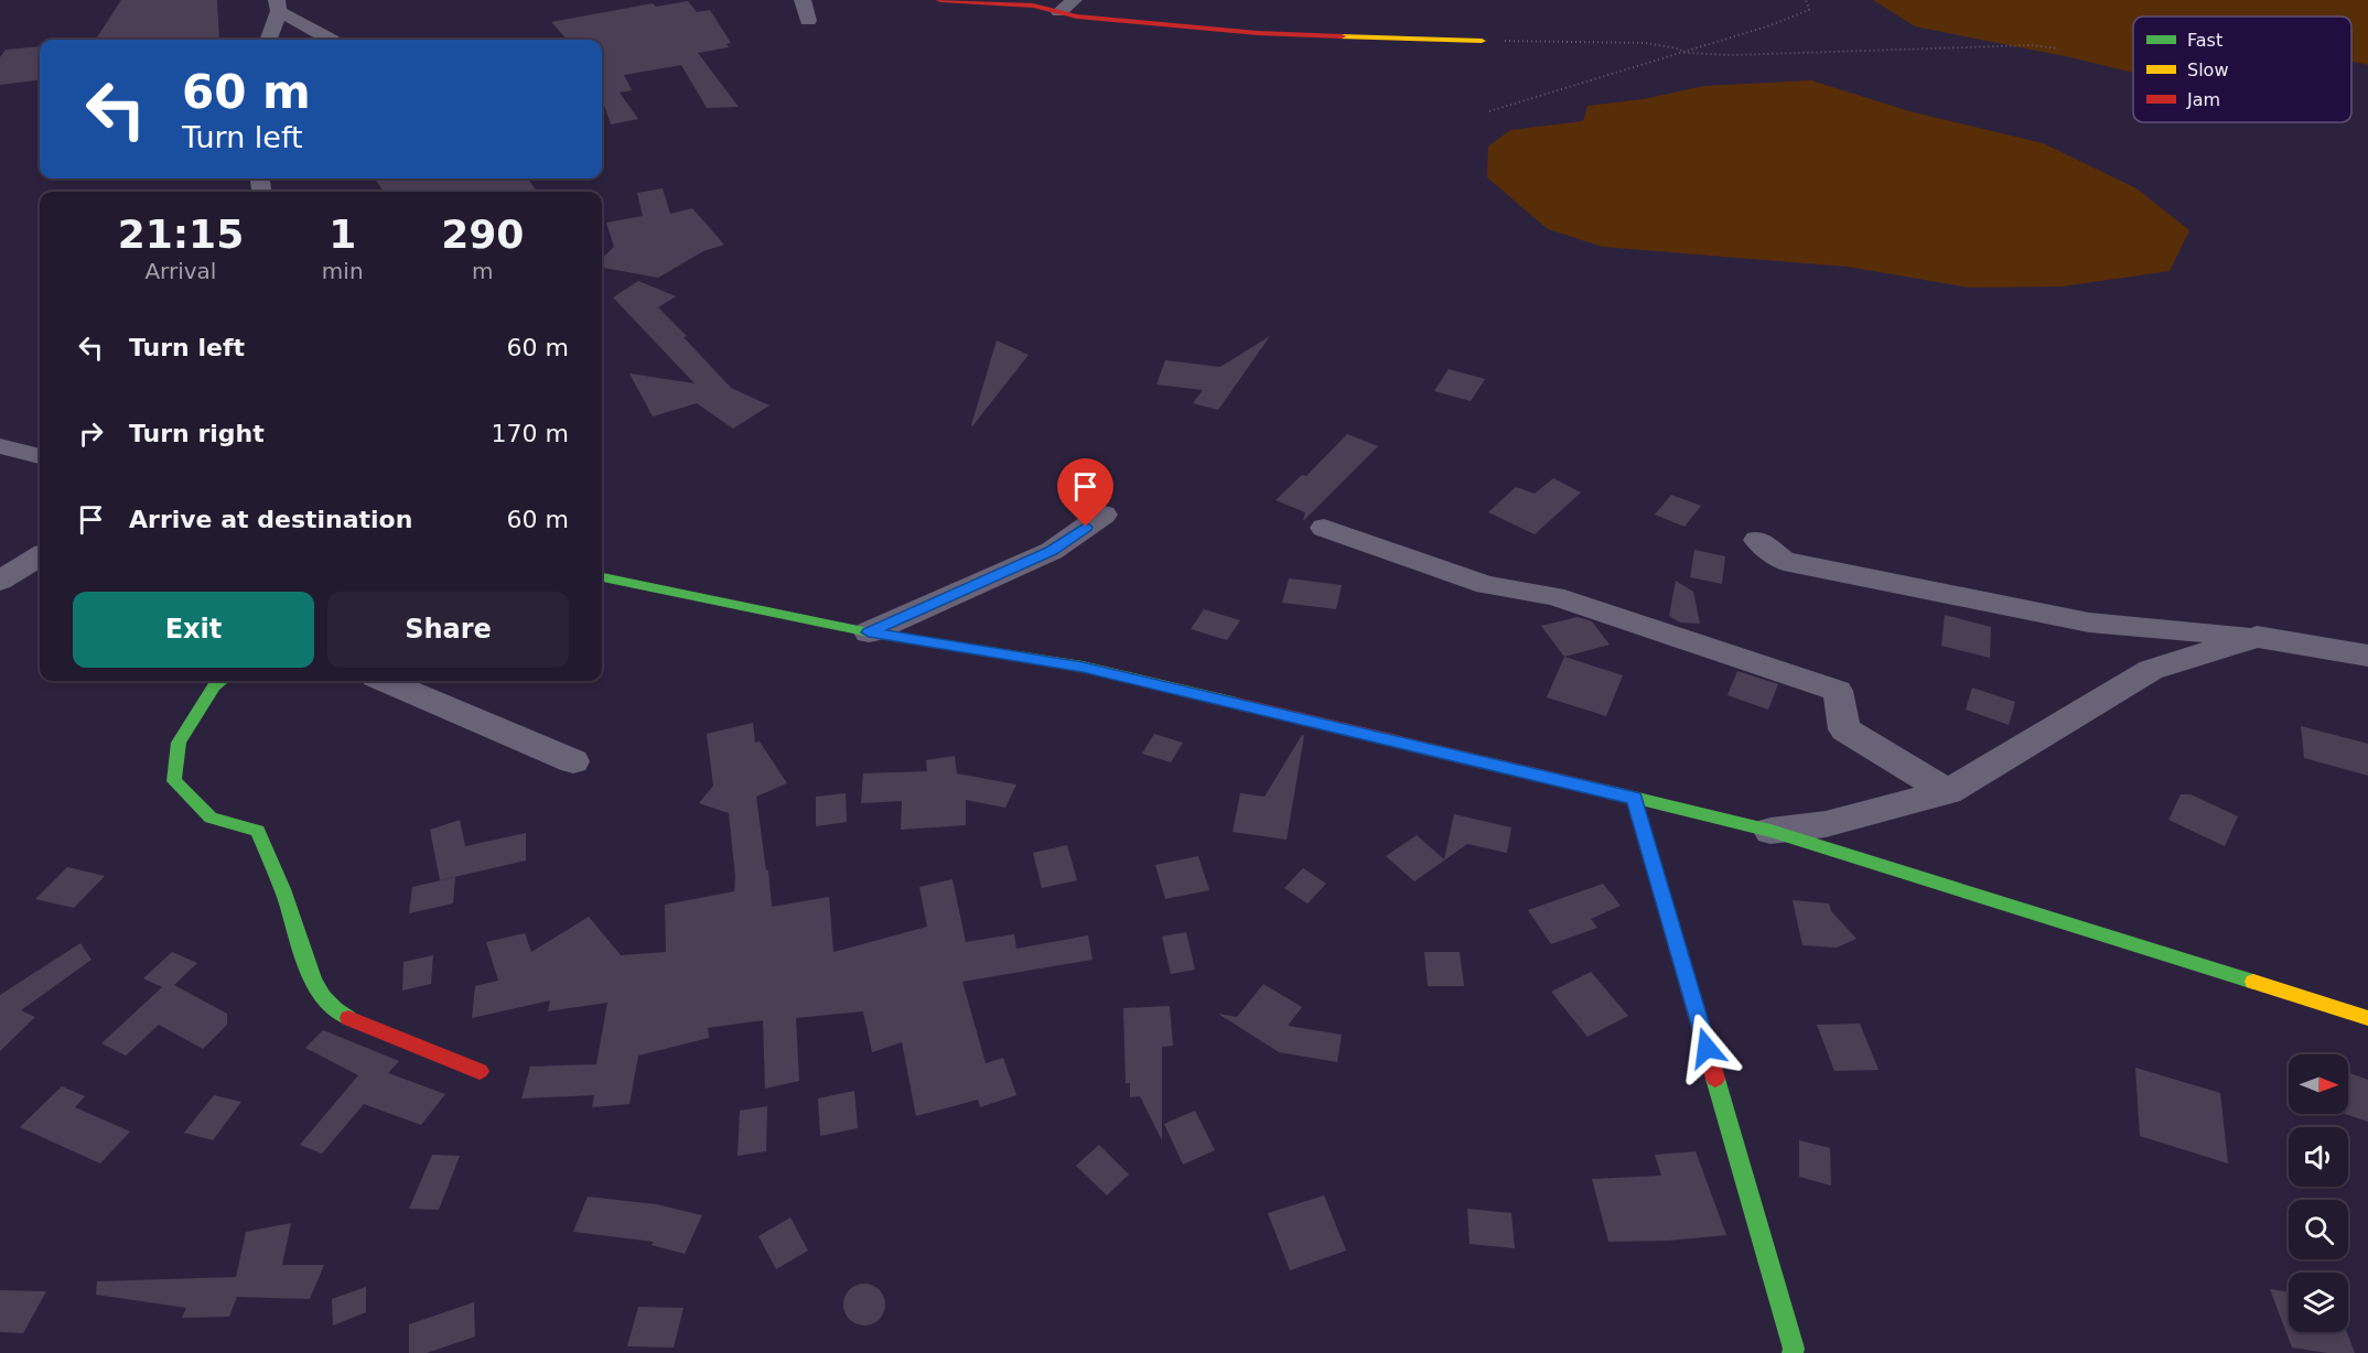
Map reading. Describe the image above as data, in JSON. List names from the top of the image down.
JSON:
{
  "legend": ["Fast", "Slow", "Jam"],
  "north": "right",
  "page": {
    "turn": ["60 m", "Turn left"],
    "eta": [
      "21:15",
      "Arrival",
      "1",
      "min",
      "290",
      "m"
    ],
    "list": [
      {
        "name": "Turn left",
        "value": "60 m"
      },
      {
        "name": "Turn right",
        "value": "170 m"
      },
      {
        "name": "Arrive at destination",
        "value": "60 m"
      }
    ],
    "buttons": ["Exit", "Share"]
  }
}
